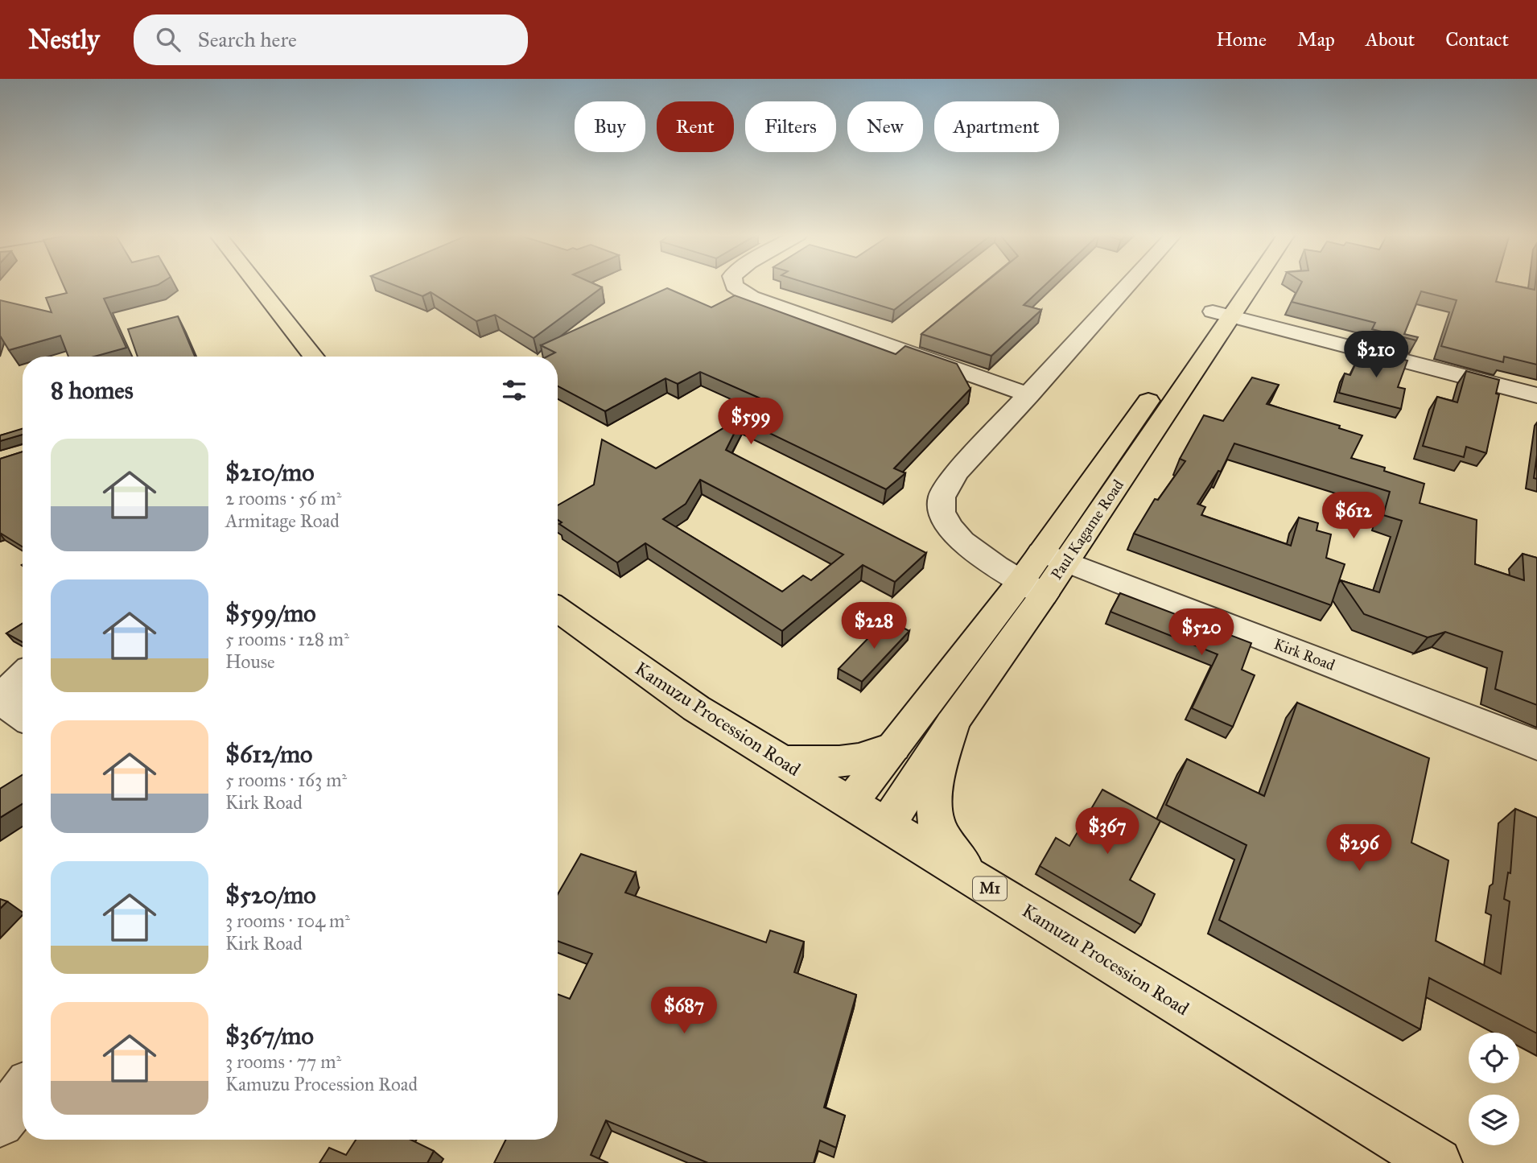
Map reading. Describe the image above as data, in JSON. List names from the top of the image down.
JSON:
{
  "streets": {
    "main road": ["Paul Kagame Road", "Kamuzu Procession Road", "M1"],
    "street": ["Kirk Road"]
  },
  "crossings": [
    ["Paul Kagame Road", "Kirk Road"],
    ["Paul Kagame Road", "Kamuzu Procession Road"]
  ],
  "page": {
    "header": "Nestly",
    "search": "Search here",
    "nav": [
      "Home",
      "Map",
      "About",
      "Contact"
    ],
    "chip": [
      "Buy",
      "Rent",
      "Filters",
      "New",
      "Apartment"
    ],
    "price": [
      "$210",
      "$599",
      "$612",
      "$228",
      "$520",
      "$367",
      "$296",
      "$687"
    ],
    "heading": "8 homes",
    "list": [
      {
        "name": "$210/mo",
        "note": "2 rooms · 56 m² · Armitage Road"
      },
      {
        "name": "$599/mo",
        "note": "5 rooms · 128 m² · House"
      },
      {
        "name": "$612/mo",
        "note": "5 rooms · 163 m² · Kirk Road"
      },
      {
        "name": "$520/mo",
        "note": "3 rooms · 104 m² · Kirk Road"
      },
      {
        "name": "$367/mo",
        "note": "3 rooms · 77 m² · Kamuzu Procession Road"
      }
    ]
  }
}
